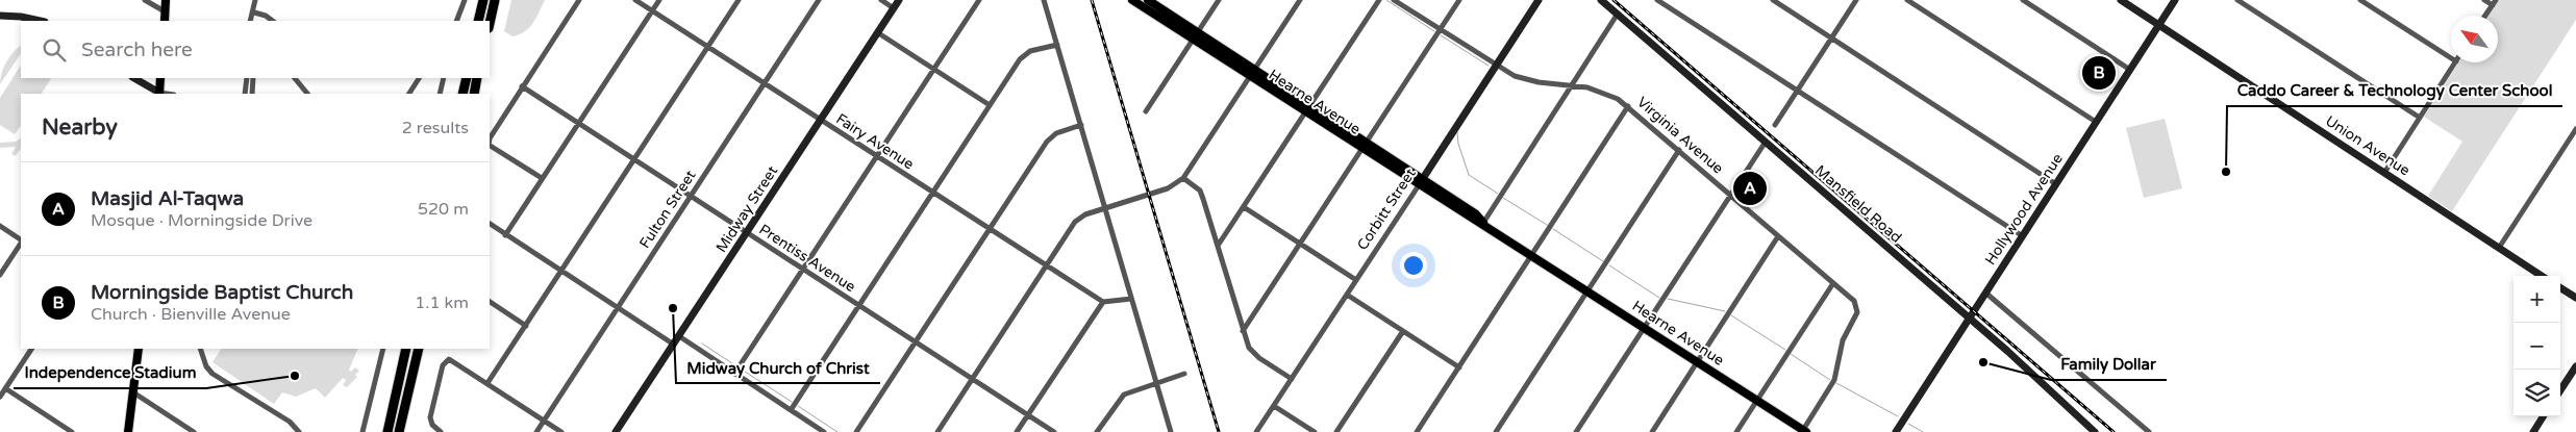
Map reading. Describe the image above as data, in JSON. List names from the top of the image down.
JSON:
{
  "streets": {
    "main road": ["Hearne Avenue"],
    "street": [
      "Virginia Avenue",
      "Fairy Avenue",
      "Union Avenue",
      "Mansfield Road",
      "Fulton Street",
      "Midway Street",
      "Corbitt Street",
      "Hollywood Avenue",
      "Prentiss Avenue"
    ]
  },
  "crossings": [
    ["Hearne Avenue", "Virginia Avenue"],
    ["Hearne Avenue", "Corbitt Street"],
    ["Virginia Avenue", "Corbitt Street"],
    ["Fairy Avenue", "Fulton Street"],
    ["Fairy Avenue", "Midway Street"],
    ["Union Avenue", "Hollywood Avenue"],
    ["Mansfield Road", "Hollywood Avenue"],
    ["Fulton Street", "Prentiss Avenue"],
    ["Midway Street", "Prentiss Avenue"]
  ],
  "places": [
    "Caddo Career & Technology Center School",
    "Midway Church of Christ",
    "Family Dollar",
    "Independence Stadium"
  ],
  "north": "top left",
  "page": {
    "search": "Search here",
    "pins": ["B", "A"],
    "heading": ["Nearby", "2 results"],
    "list": [
      {
        "mark": "A",
        "name": "Masjid Al-Taqwa",
        "note": "Mosque · Morningside Drive",
        "value": "520 m"
      },
      {
        "mark": "B",
        "name": "Morningside Baptist Church",
        "note": "Church · Bienville Avenue",
        "value": "1.1 km"
      }
    ],
    "map_buttons": ["+", "−"]
  }
}
